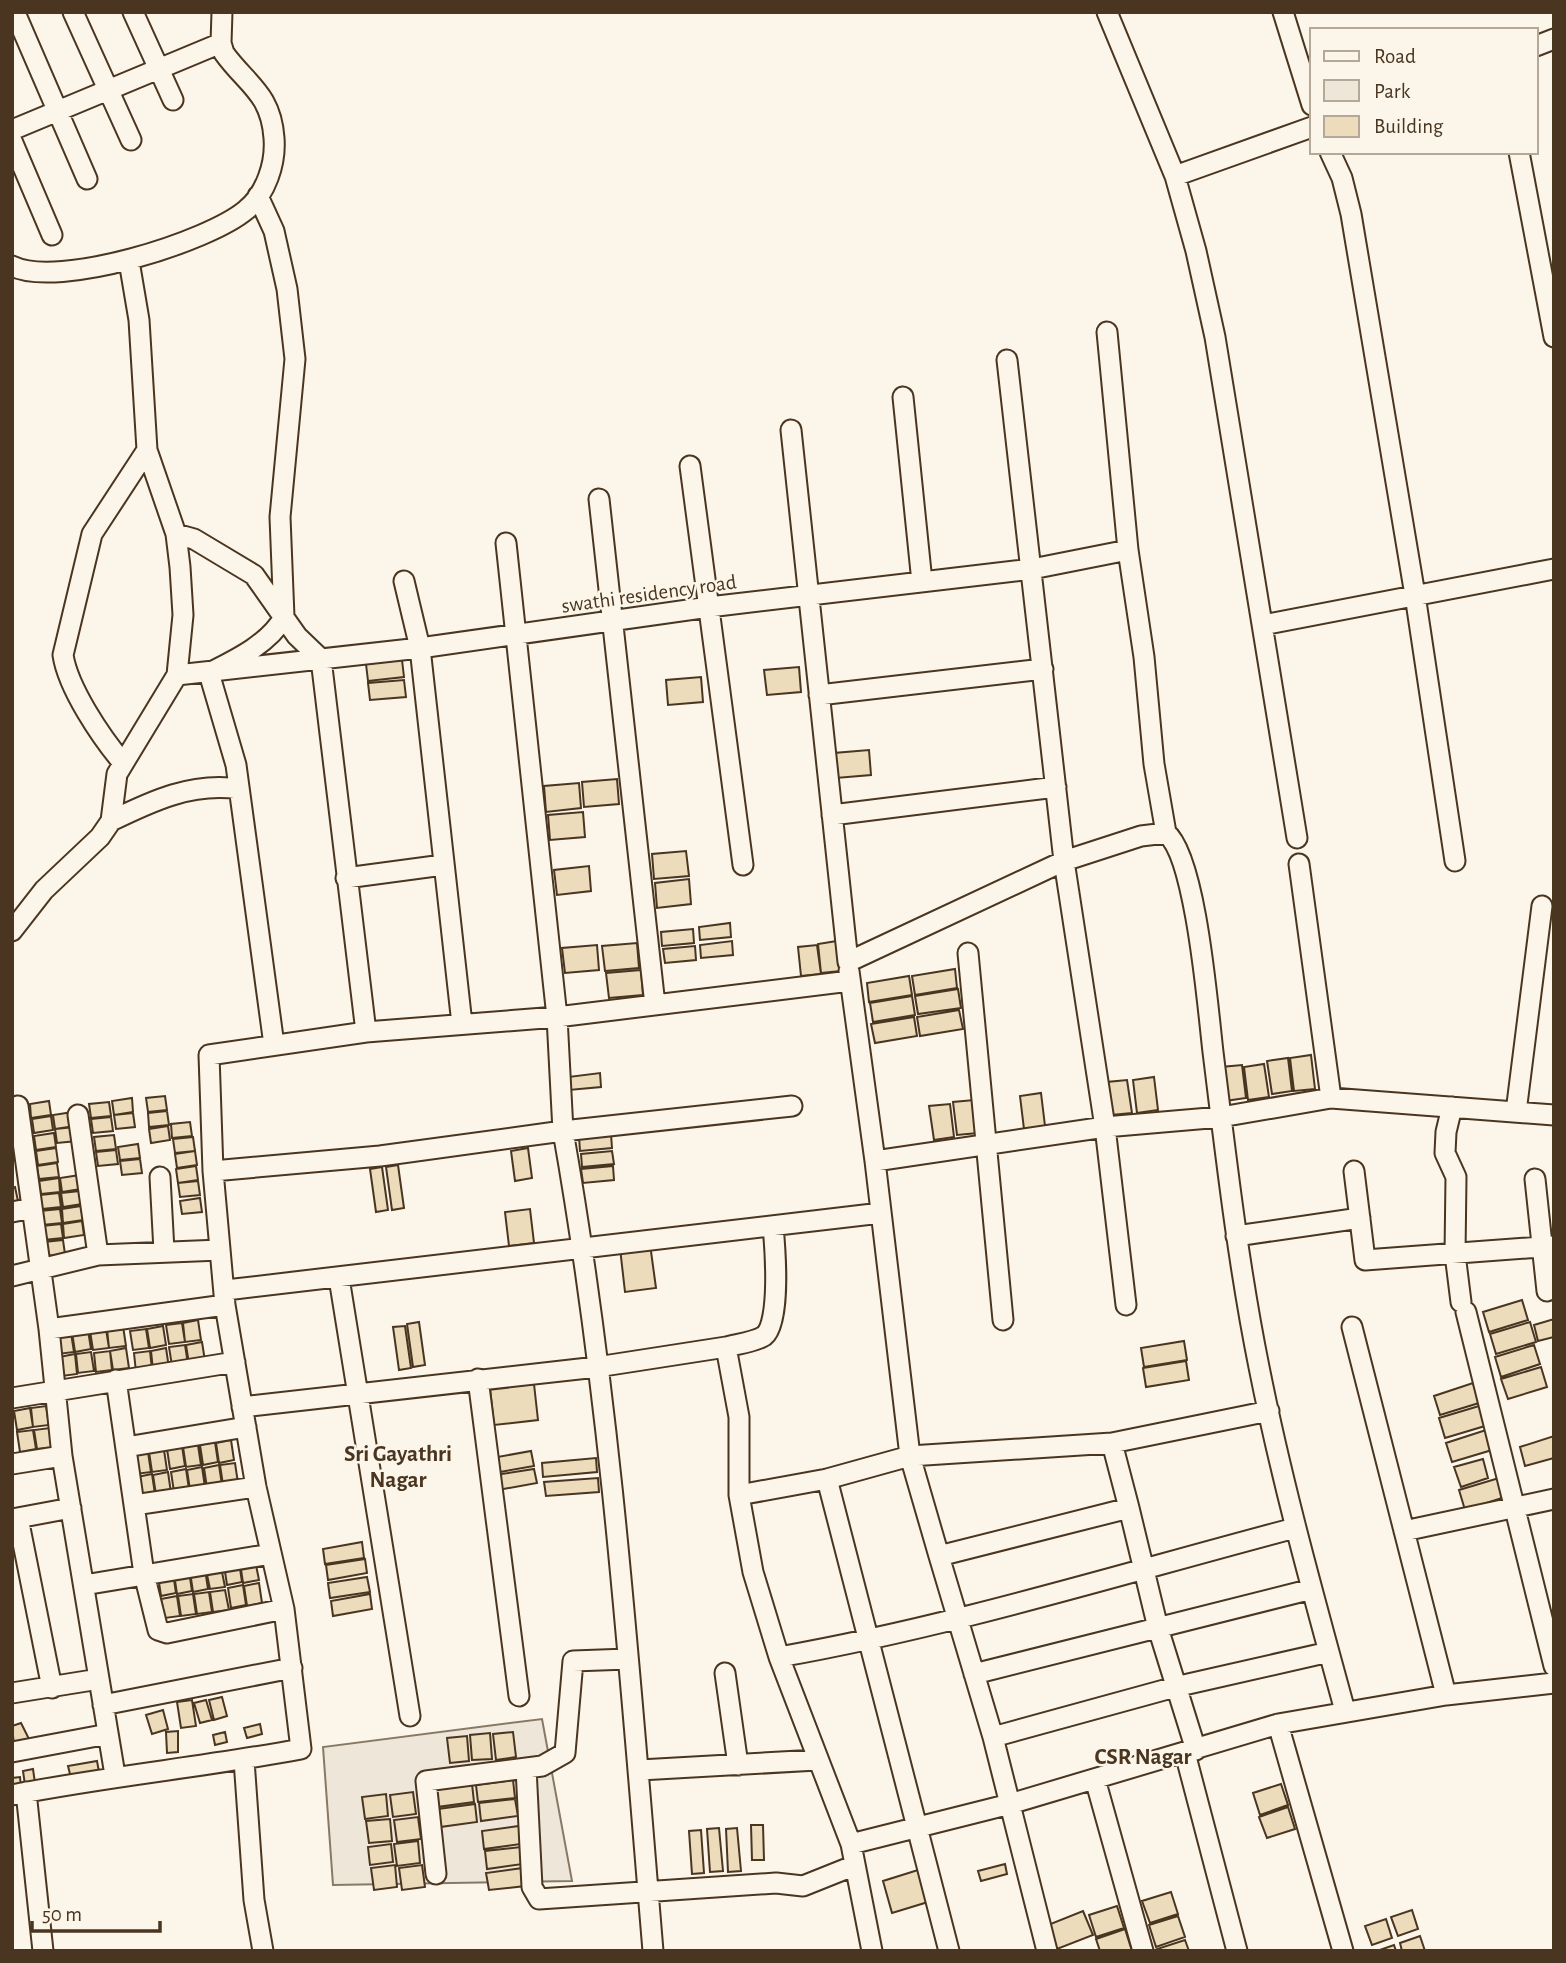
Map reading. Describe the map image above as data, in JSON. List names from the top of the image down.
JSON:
{
  "streets": {
    "street": ["swathi residency road"]
  },
  "districts": ["Sri Gayathri Nagar", "CSR Nagar"],
  "legend": ["Road", "Park", "Building"],
  "scale_bar": "50 m"
}
